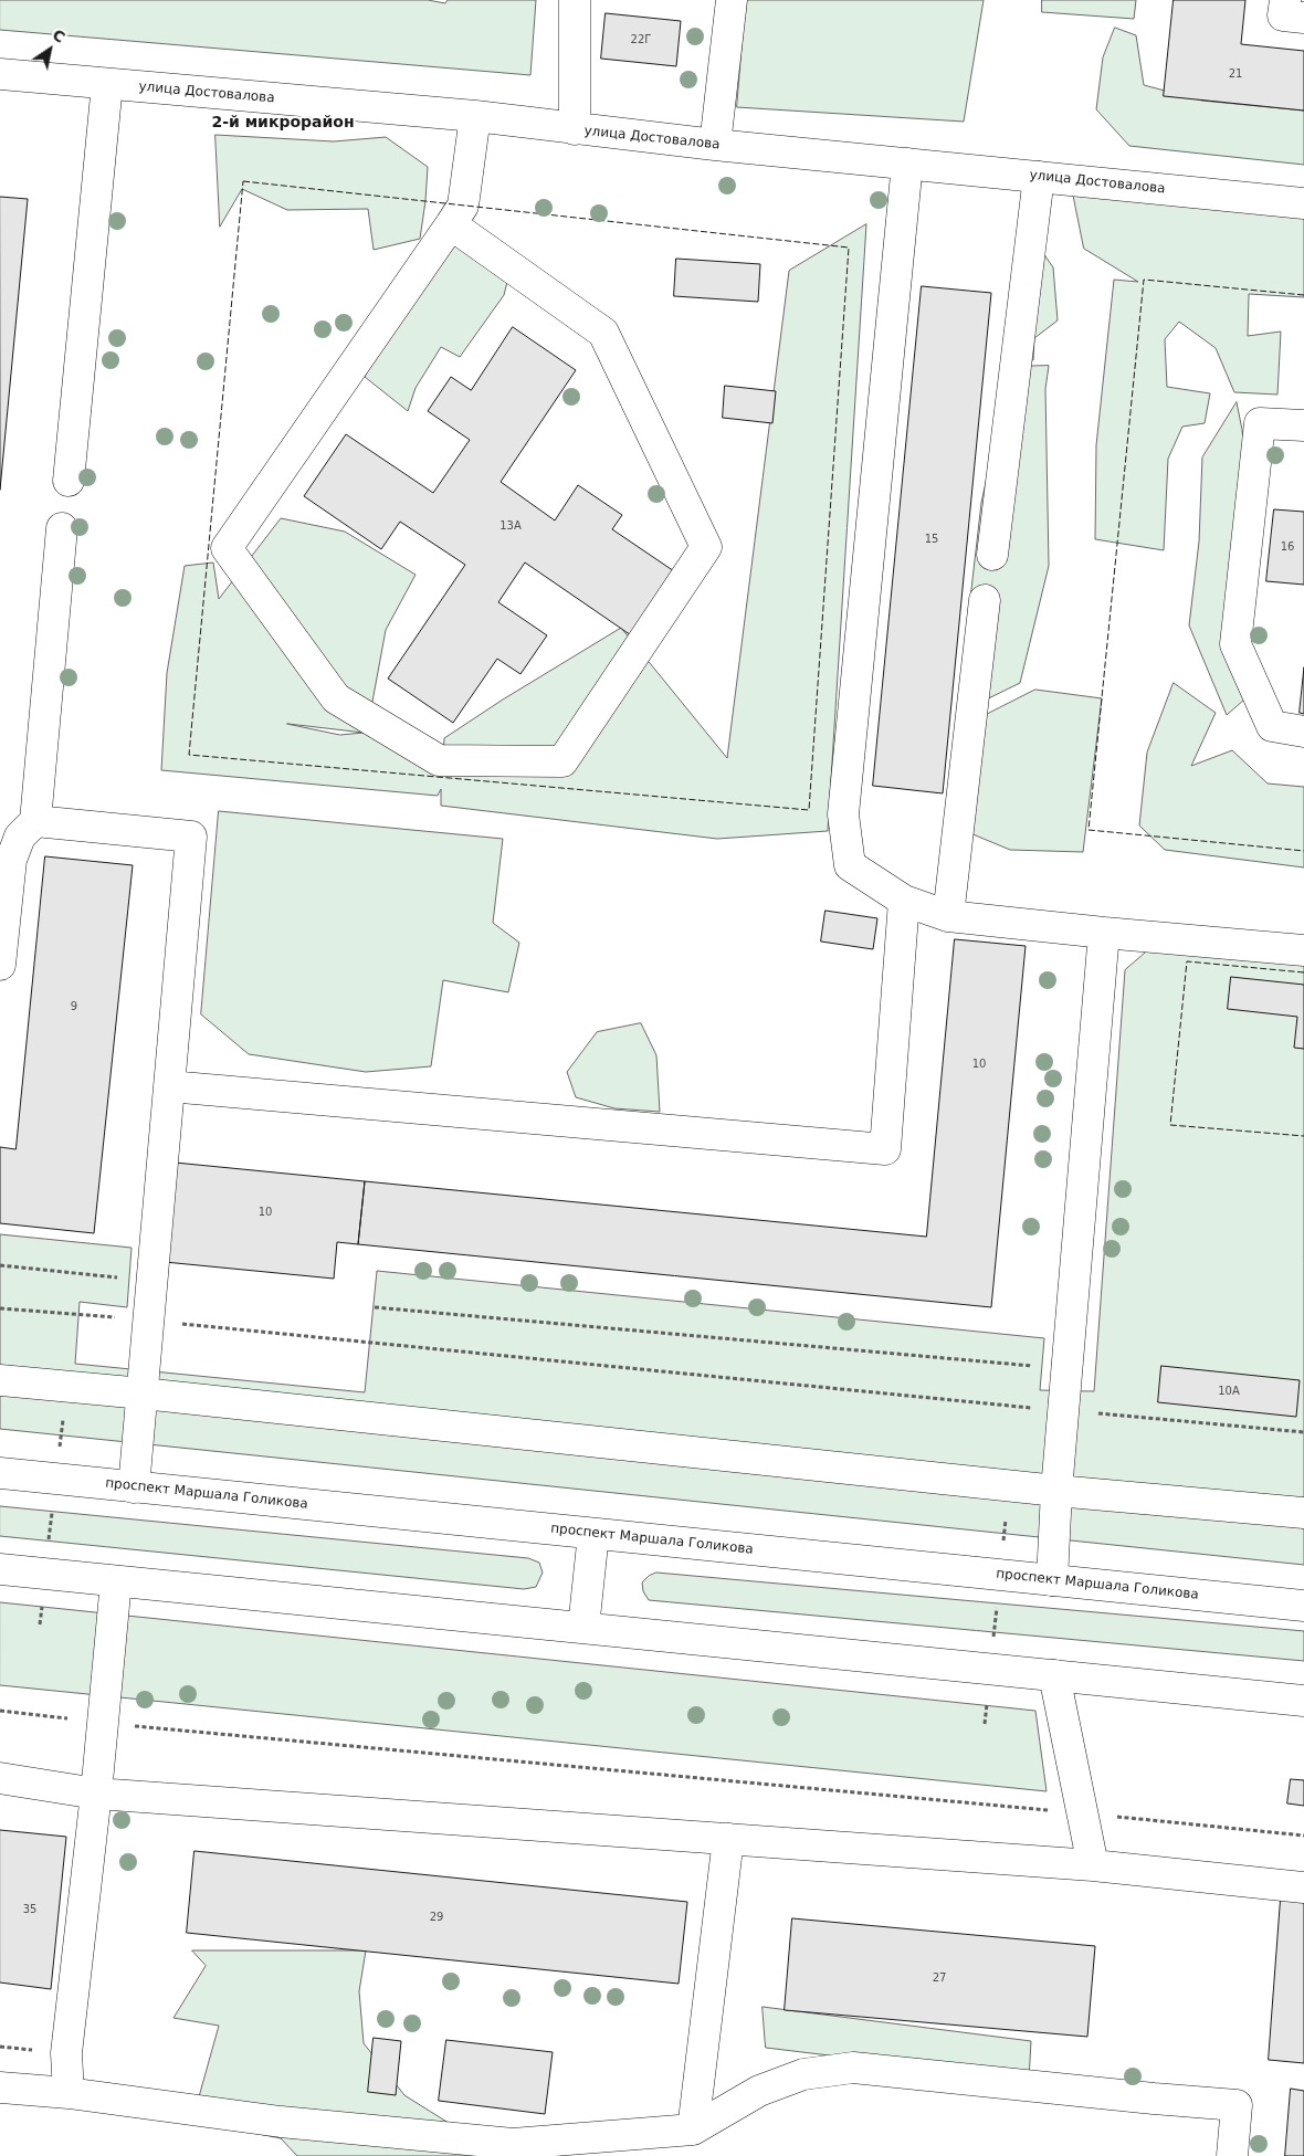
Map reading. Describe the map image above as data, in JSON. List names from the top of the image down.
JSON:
{
  "streets": {
    "main road": ["улица Достовалова", "проспект Маршала Голикова"]
  },
  "districts": ["2-й микрорайон"],
  "house_numbers": [
    "22Г",
    "21",
    "13А",
    "15",
    "16",
    "9",
    "10",
    "10",
    "10А",
    "35",
    "29",
    "27"
  ],
  "north": "top right"
}
